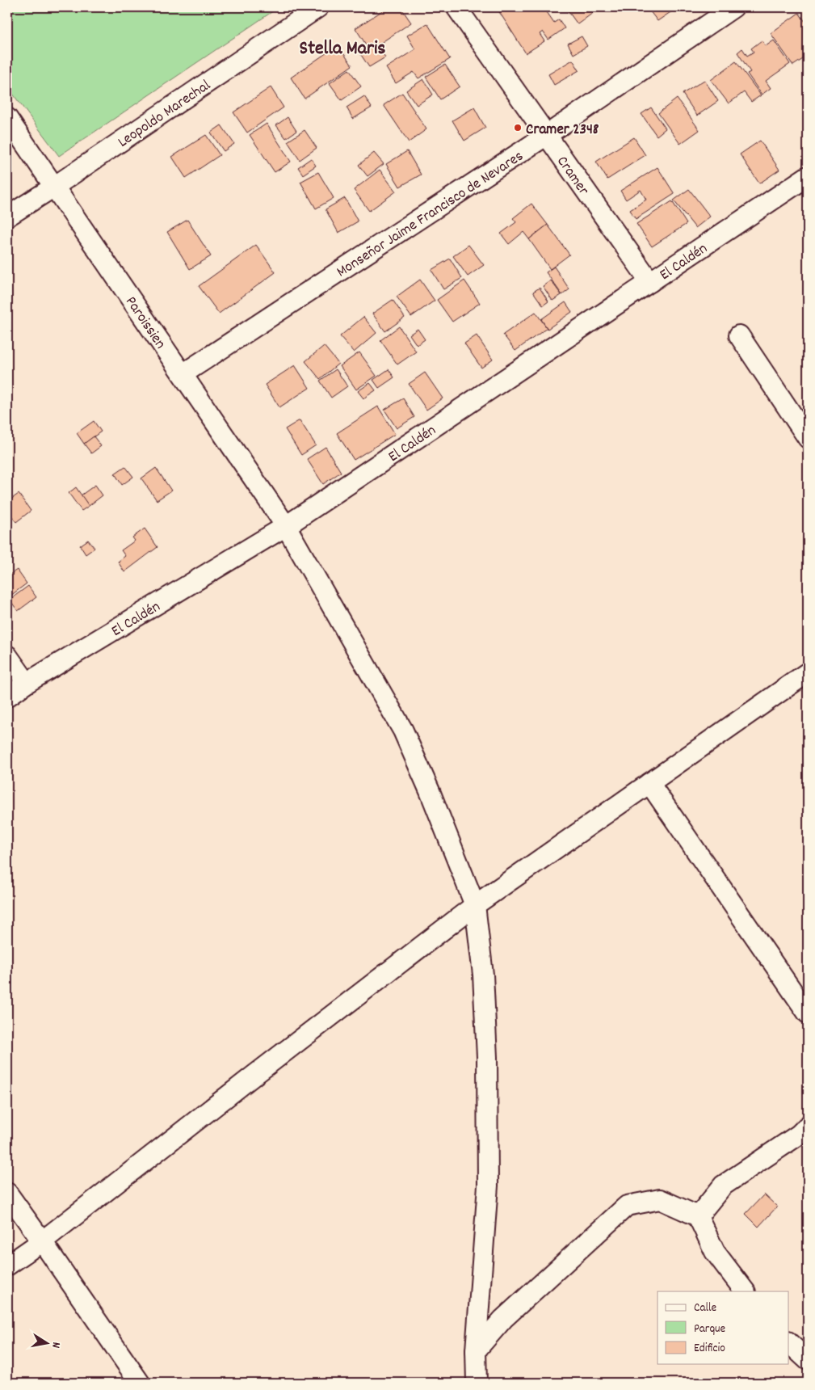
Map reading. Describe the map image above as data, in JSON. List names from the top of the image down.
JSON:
{
  "streets": {
    "street": [
      "Leopoldo Marechal",
      "Cramer",
      "Monseñor Jaime Francisco de Nevares",
      "El Caldén",
      "Paroissien"
    ]
  },
  "crossings": [
    ["Leopoldo Marechal", "Paroissien"],
    ["Cramer", "Monseñor Jaime Francisco de Nevares"],
    ["Cramer", "El Caldén"],
    ["Monseñor Jaime Francisco de Nevares", "Paroissien"],
    ["El Caldén", "Paroissien"]
  ],
  "districts": ["Stella Maris"],
  "places": ["Cramer 2348"],
  "legend": ["Calle", "Parque", "Edificio"],
  "north": "right"
}
